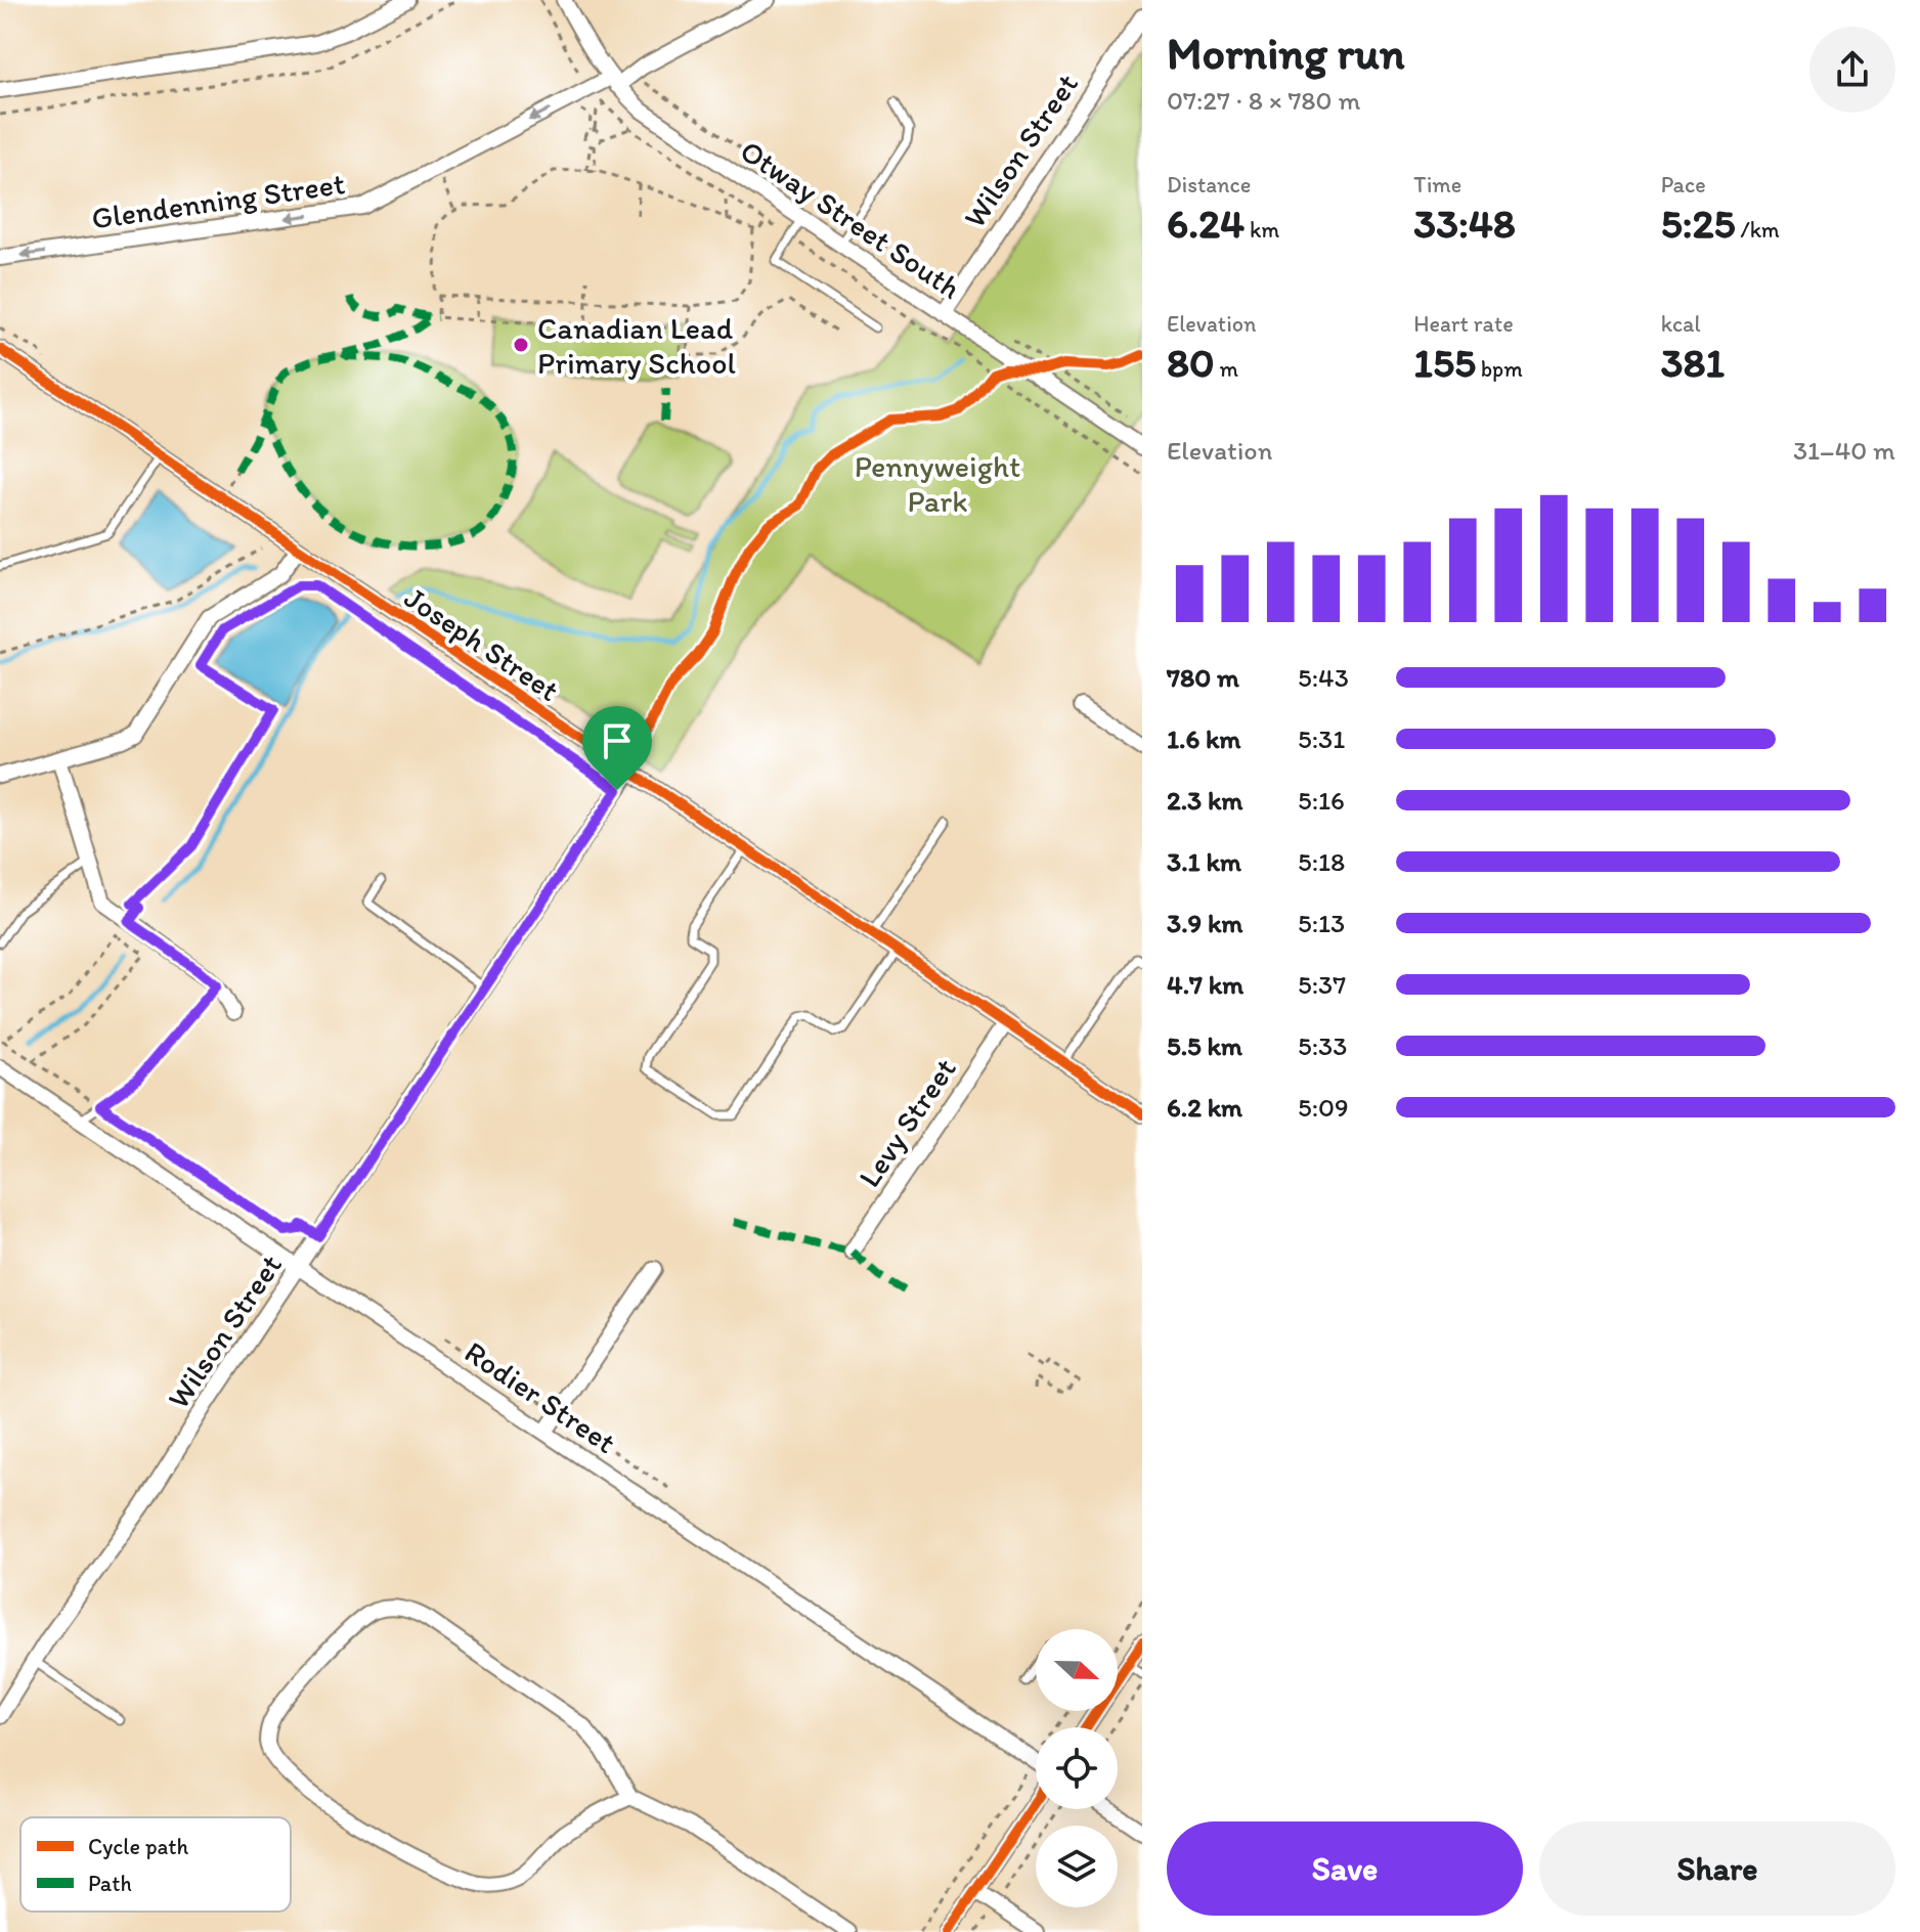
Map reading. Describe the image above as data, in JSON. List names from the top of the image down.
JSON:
{
  "streets": {
    "street": [
      "Wilson Street",
      "Glendenning Street",
      "Otway Street South",
      "Joseph Street",
      "Levy Street",
      "Rodier Street"
    ]
  },
  "crossings": [
    ["Wilson Street", "Otway Street South"],
    ["Wilson Street", "Joseph Street"],
    ["Wilson Street", "Rodier Street"],
    ["Glendenning Street", "Otway Street South"],
    ["Joseph Street", "Levy Street"]
  ],
  "one_way": ["Glendenning Street"],
  "parks": ["Pennyweight Park"],
  "places": ["Canadian Lead Primary School"],
  "legend": ["Cycle path", "Path"],
  "north": "right",
  "page": {
    "heading": ["Morning run", "07:27 · 8 × 780 m"],
    "stats": [
      ["Distance", "6.24 km"],
      ["Time", "33:48"],
      ["Pace", "5:25 /km"],
      ["Elevation", "80 m"],
      ["Heart rate", "155 bpm"],
      ["kcal", "381"]
    ],
    "chart": ["Elevation", "31–40 m"],
    "list": [
      {
        "name": "780 m",
        "note": "5:43"
      },
      {
        "name": "1.6 km",
        "note": "5:31"
      },
      {
        "name": "2.3 km",
        "note": "5:16"
      },
      {
        "name": "3.1 km",
        "note": "5:18"
      },
      {
        "name": "3.9 km",
        "note": "5:13"
      },
      {
        "name": "4.7 km",
        "note": "5:37"
      },
      {
        "name": "5.5 km",
        "note": "5:33"
      },
      {
        "name": "6.2 km",
        "note": "5:09"
      }
    ],
    "buttons": ["Save", "Share"]
  }
}
